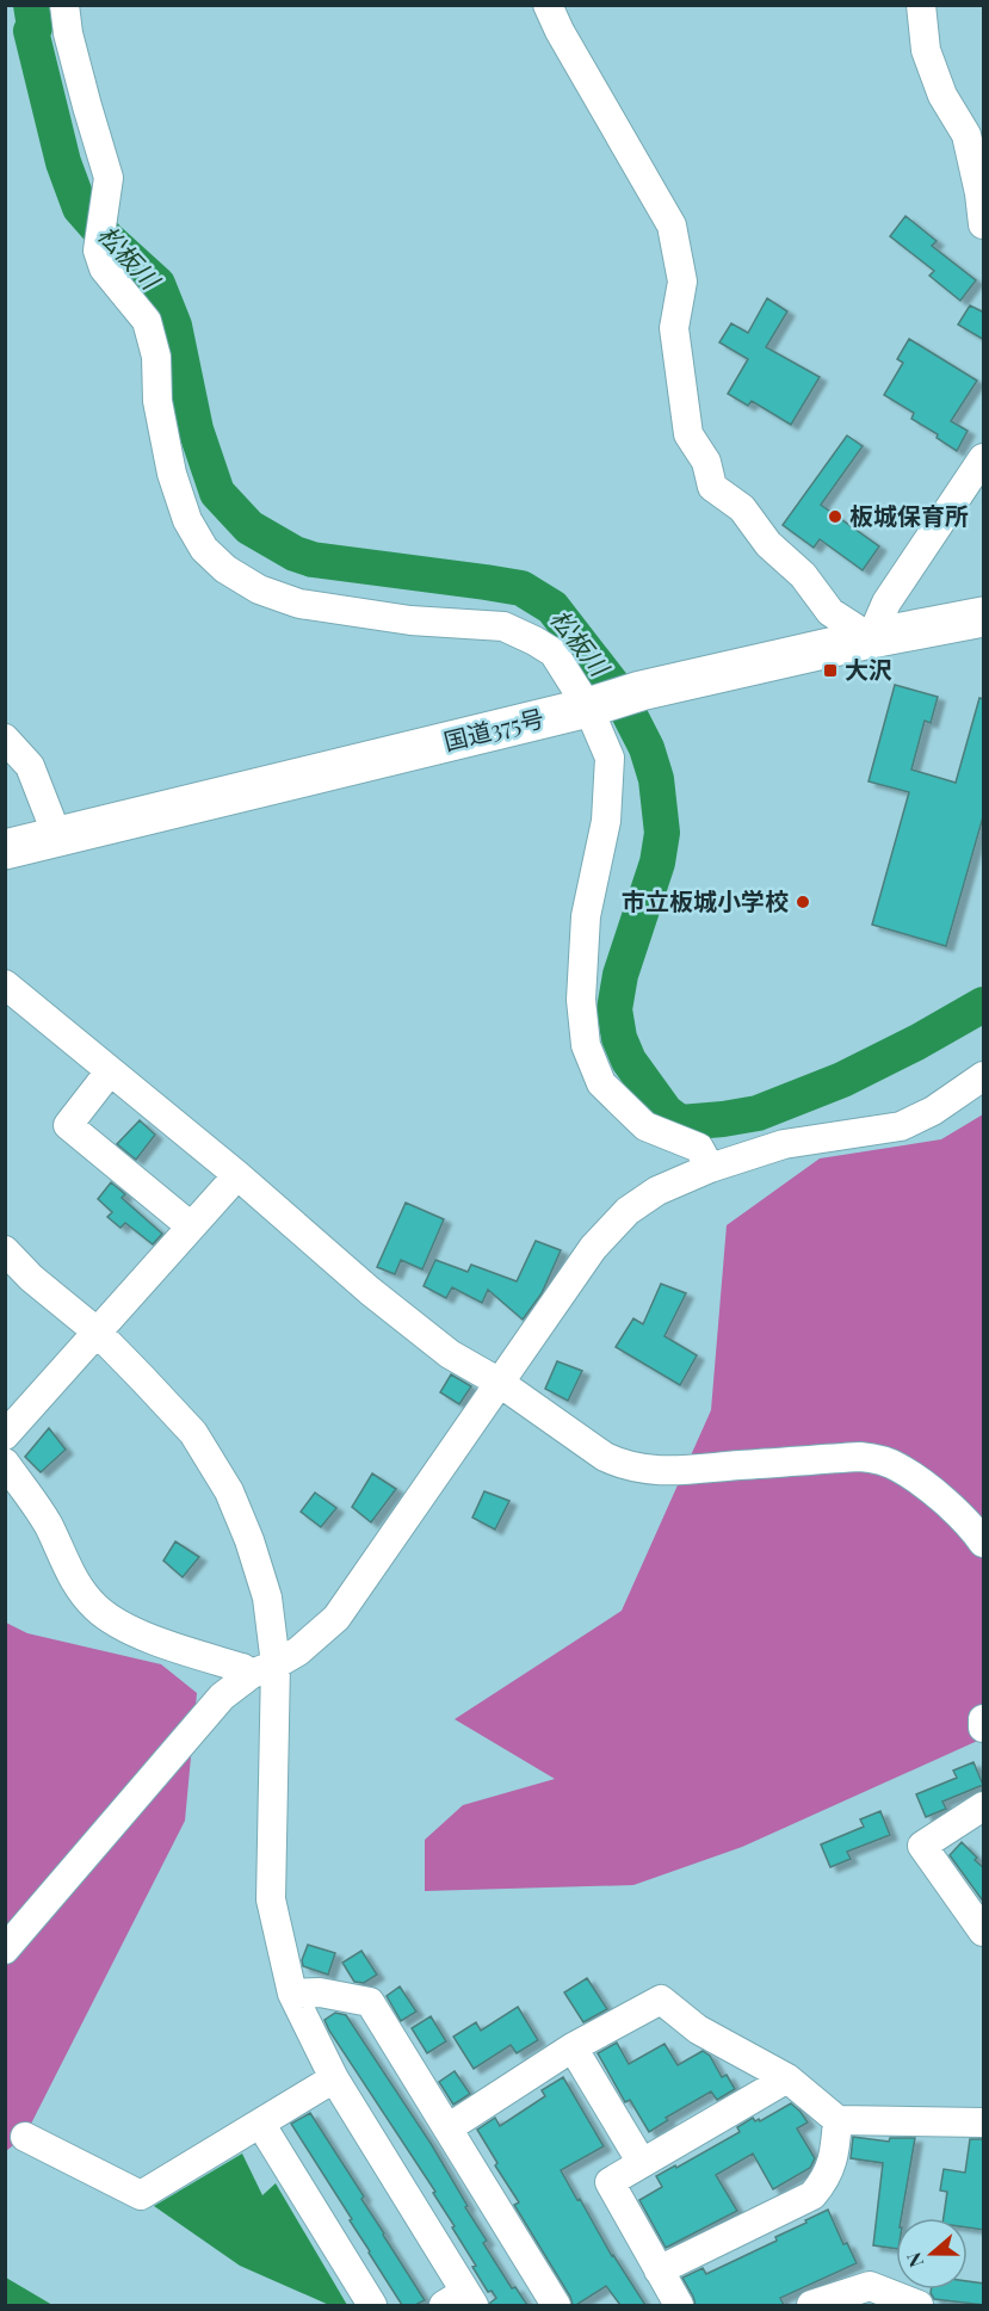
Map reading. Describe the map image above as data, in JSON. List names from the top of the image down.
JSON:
{
  "streets": {
    "highway": ["国道375号"]
  },
  "water": ["松板川"],
  "places": {
    "other": ["板城保育所", "市立板城小学校"],
    "transit": ["大沢"]
  },
  "north": "left"
}
